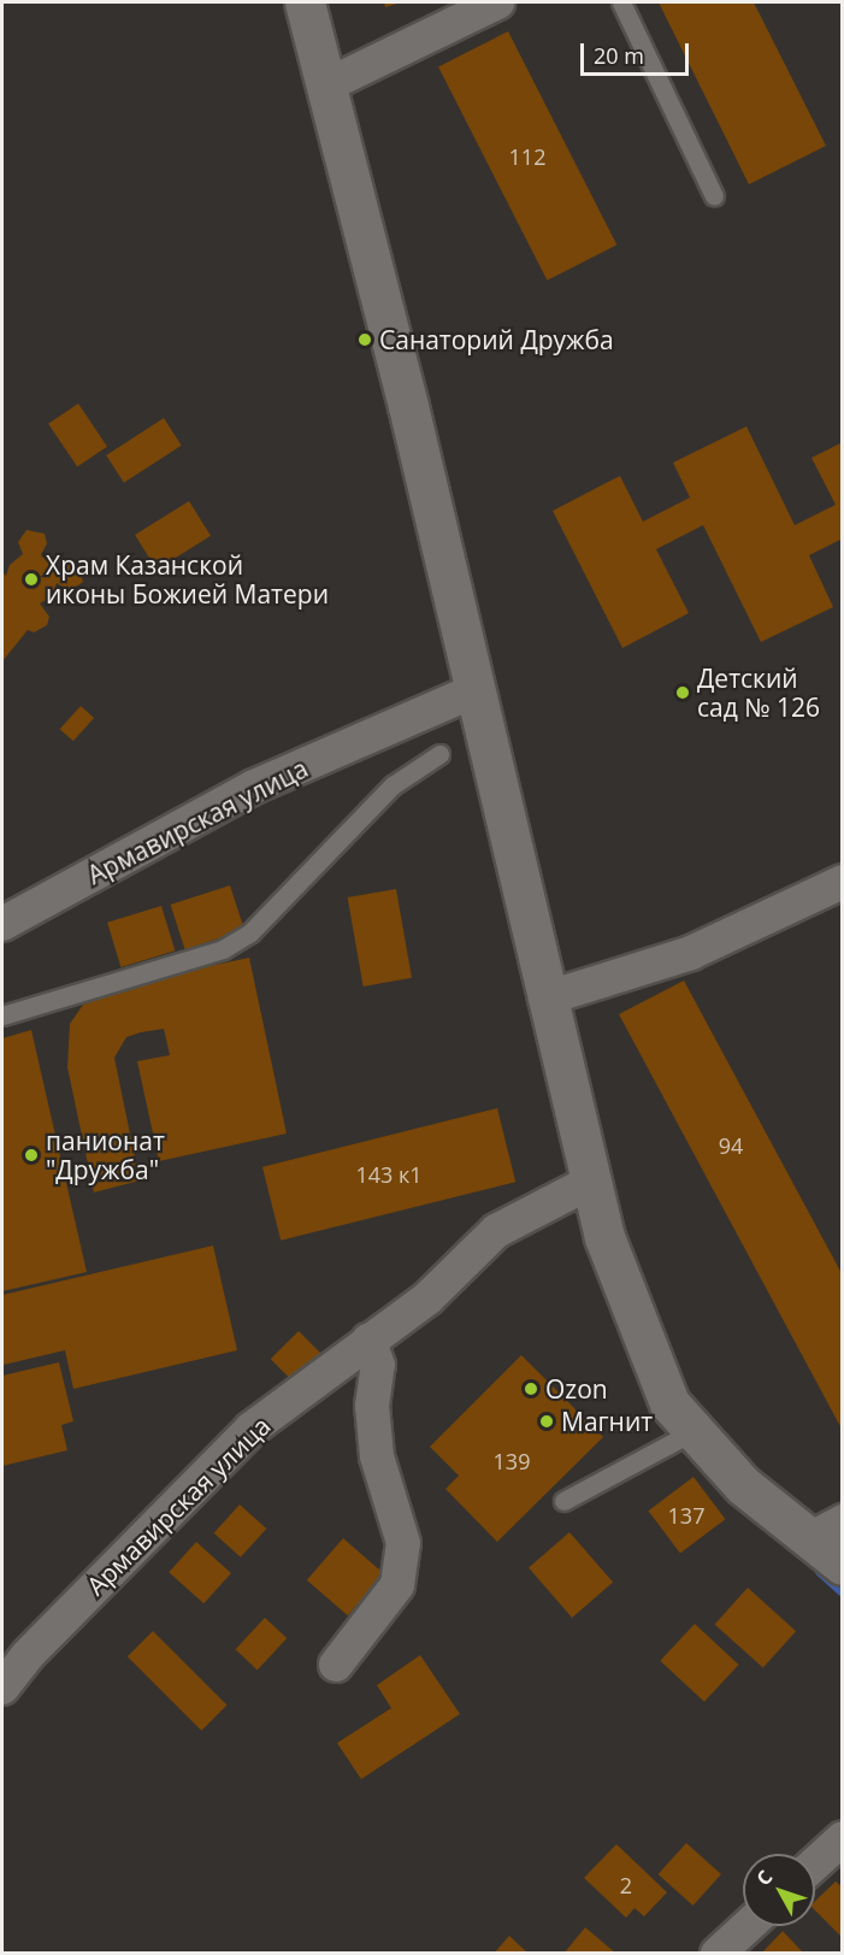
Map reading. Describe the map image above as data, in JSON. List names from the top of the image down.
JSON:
{
  "streets": {
    "street": ["Армавирская улица"]
  },
  "places": [
    "Санаторий Дружба",
    "Храм Казанской иконы Божией Матери",
    "Детский сад № 126",
    "панионат \"Дружба\"",
    "Ozon",
    "Магнит"
  ],
  "house_numbers": [
    "112",
    "94",
    "143 к1",
    "139",
    "137",
    "2"
  ],
  "scale_bar": "20 m",
  "north": "top left"
}
